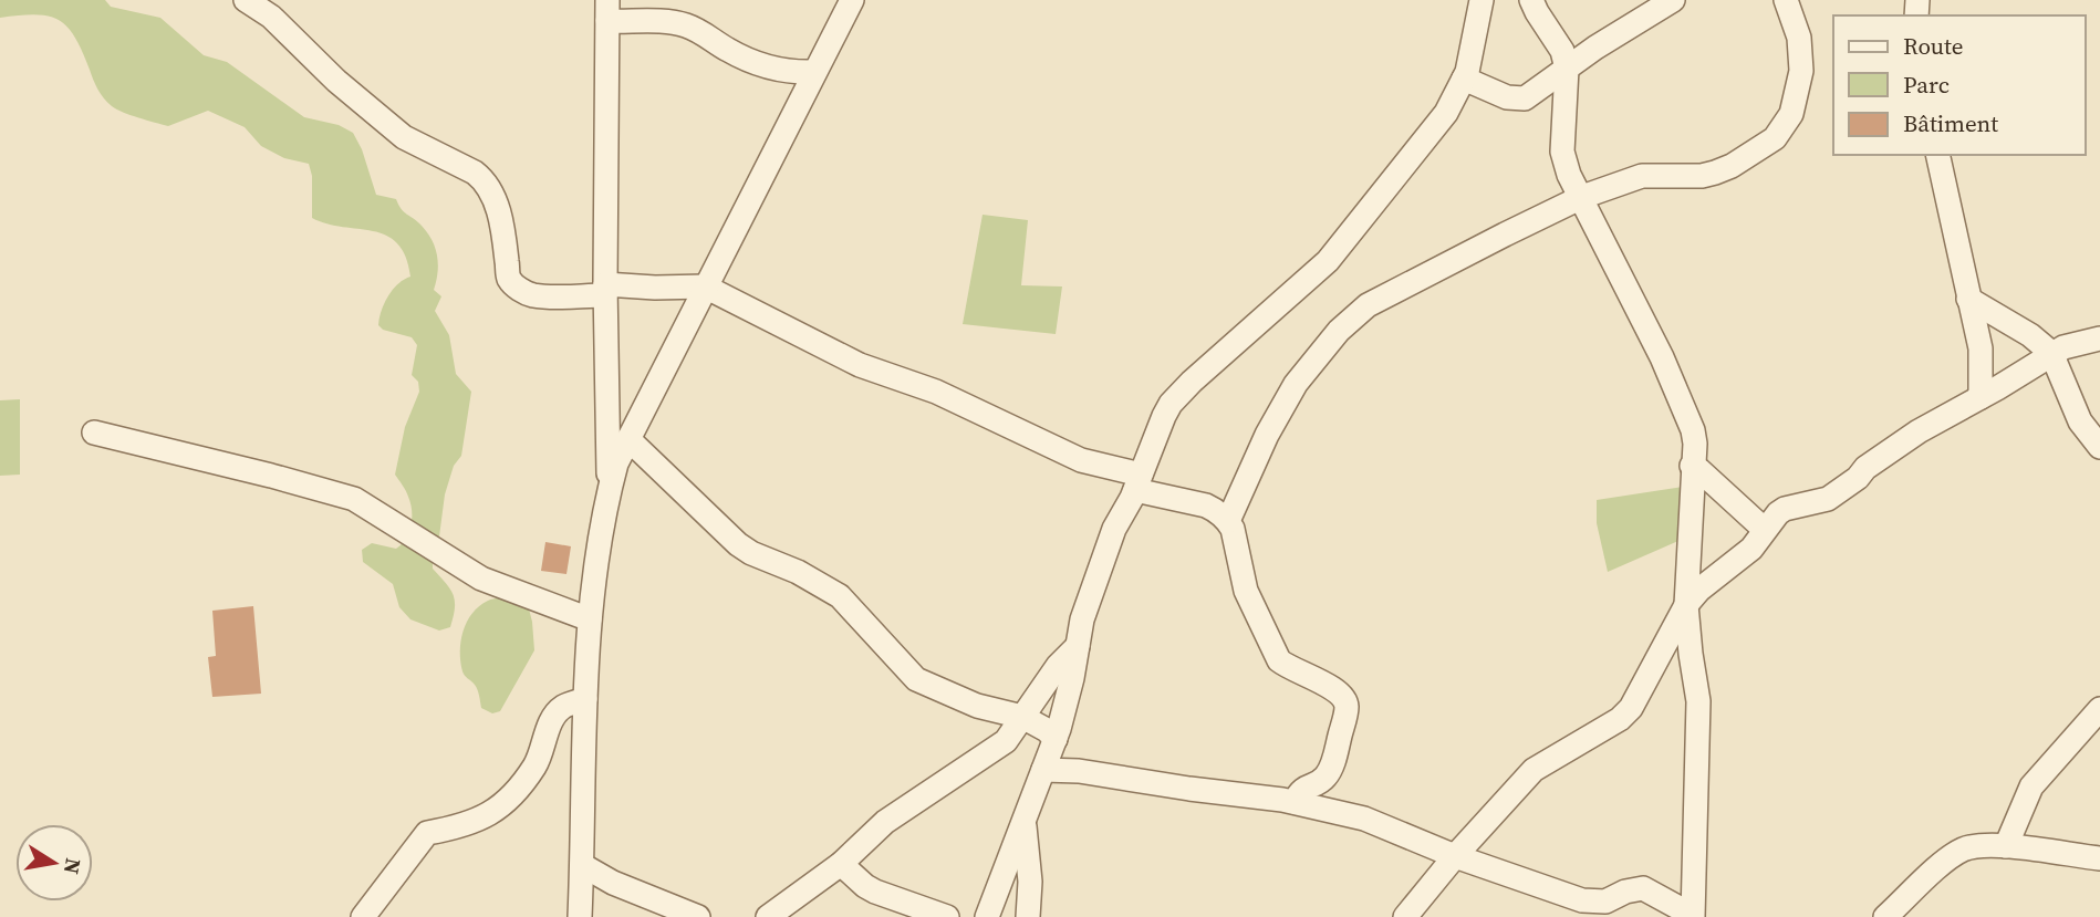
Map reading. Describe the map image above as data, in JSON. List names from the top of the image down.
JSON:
{
  "legend": ["Route", "Parc", "Bâtiment"],
  "north": "right"
}
